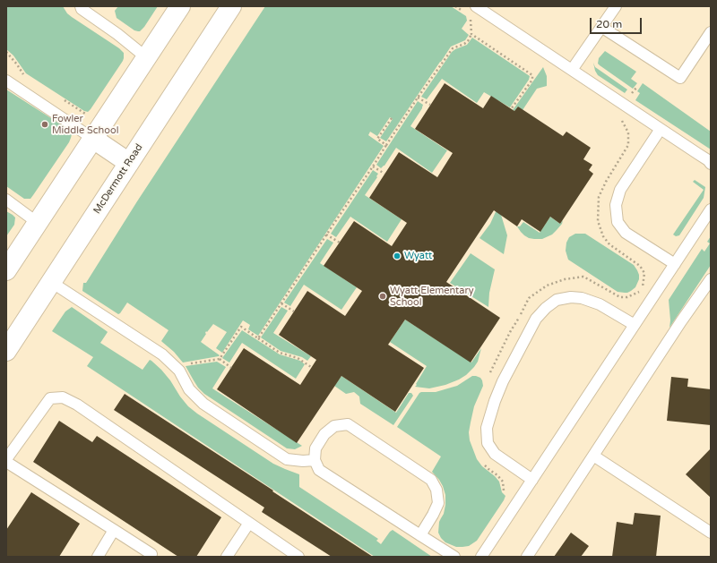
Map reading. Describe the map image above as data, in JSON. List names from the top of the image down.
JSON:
{
  "streets": {
    "main road": ["McDermott Road"]
  },
  "places": ["Fowler Middle School", "Wyatt", "Wyatt Elementary School"],
  "scale_bar": "20 m"
}
